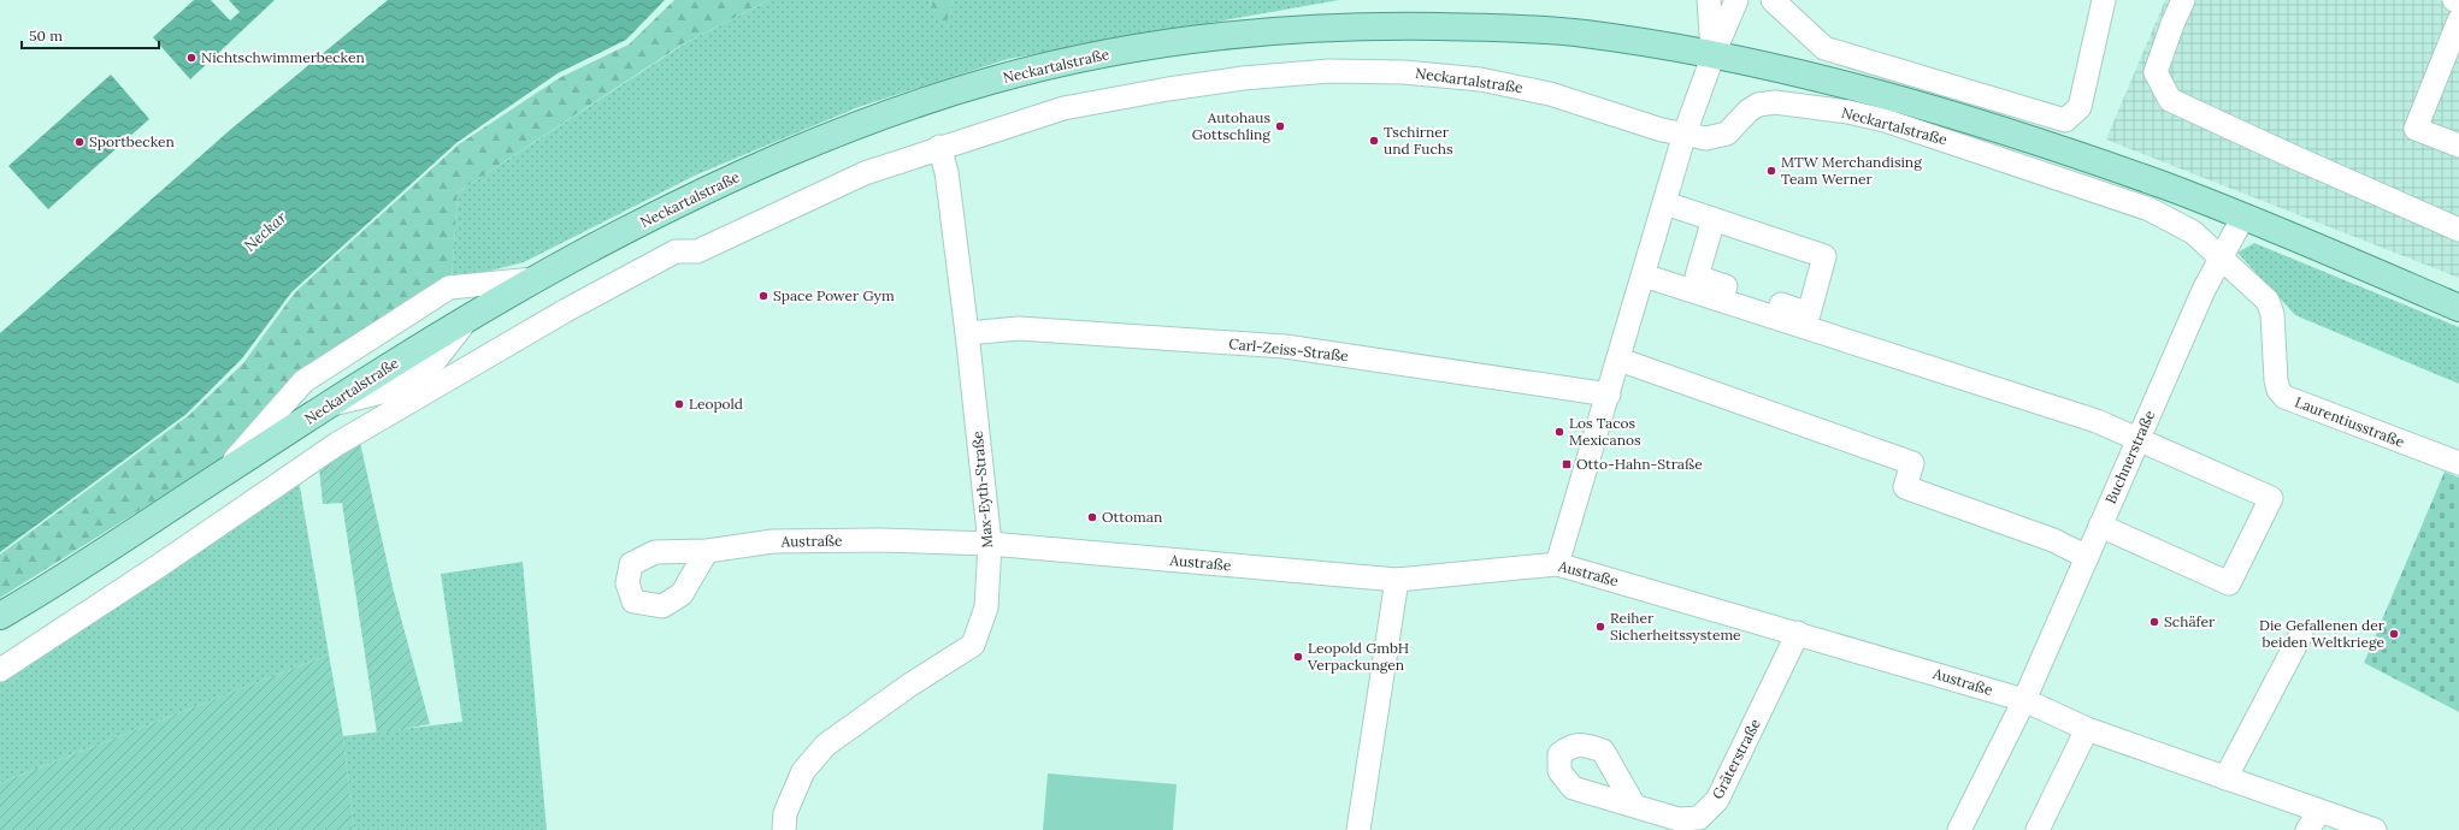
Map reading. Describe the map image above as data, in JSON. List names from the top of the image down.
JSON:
{
  "streets": {
    "main road": ["Neckartalstraße"],
    "street": [
      "Carl-Zeiss-Straße",
      "Laurentiusstraße",
      "Buchnerstraße",
      "Max-Eyth-Straße",
      "Austraße",
      "Gräterstraße"
    ]
  },
  "crossings": [
    ["Neckartalstraße", "Laurentiusstraße"],
    ["Neckartalstraße", "Buchnerstraße"],
    ["Neckartalstraße", "Max-Eyth-Straße"],
    ["Carl-Zeiss-Straße", "Max-Eyth-Straße"],
    ["Laurentiusstraße", "Buchnerstraße"],
    ["Buchnerstraße", "Austraße"],
    ["Max-Eyth-Straße", "Austraße"],
    ["Austraße", "Gräterstraße"]
  ],
  "water": ["Neckar"],
  "places": {
    "other": [
      "Nichtschwimmerbecken",
      "Autohaus Gottschling",
      "Tschirner und Fuchs",
      "Sportbecken",
      "MTW Merchandising Team Werner",
      "Space Power Gym",
      "Leopold",
      "Los Tacos Mexicanos",
      "Ottoman",
      "Schäfer",
      "Reiher Sicherheitssysteme",
      "Die Gefallenen der beiden Weltkriege",
      "Leopold GmbH Verpackungen"
    ],
    "transit": ["Otto-Hahn-Straße"]
  },
  "scale_bar": "50 m"
}
